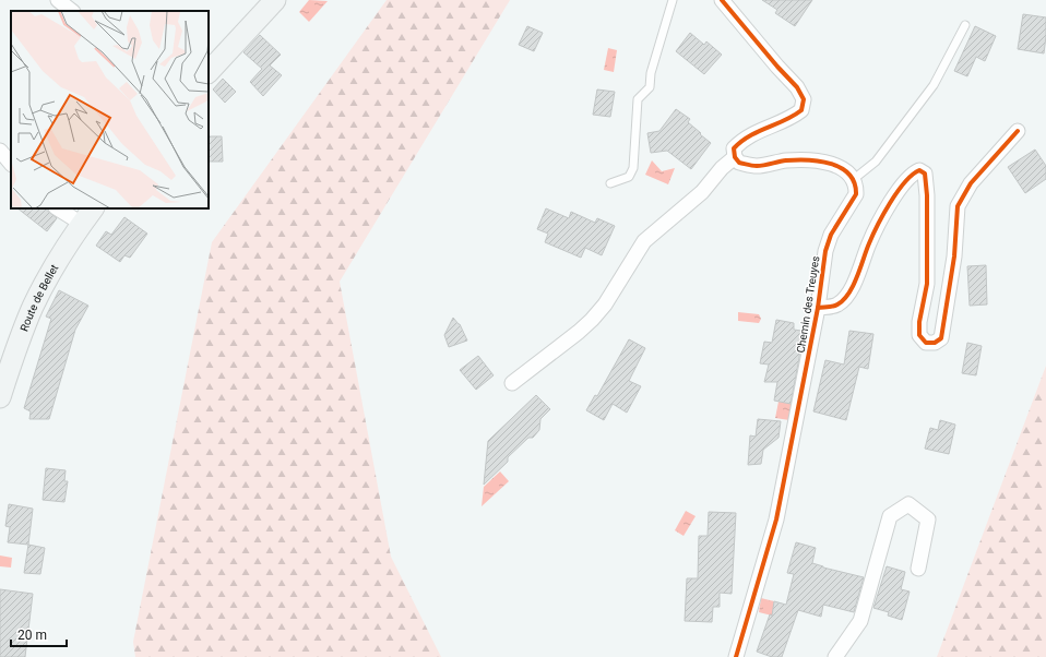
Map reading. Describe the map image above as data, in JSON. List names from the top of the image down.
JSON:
{
  "streets": {
    "street": ["Route de Bellet", "Chemin des Treuyes"]
  },
  "scale_bar": "20 m"
}
